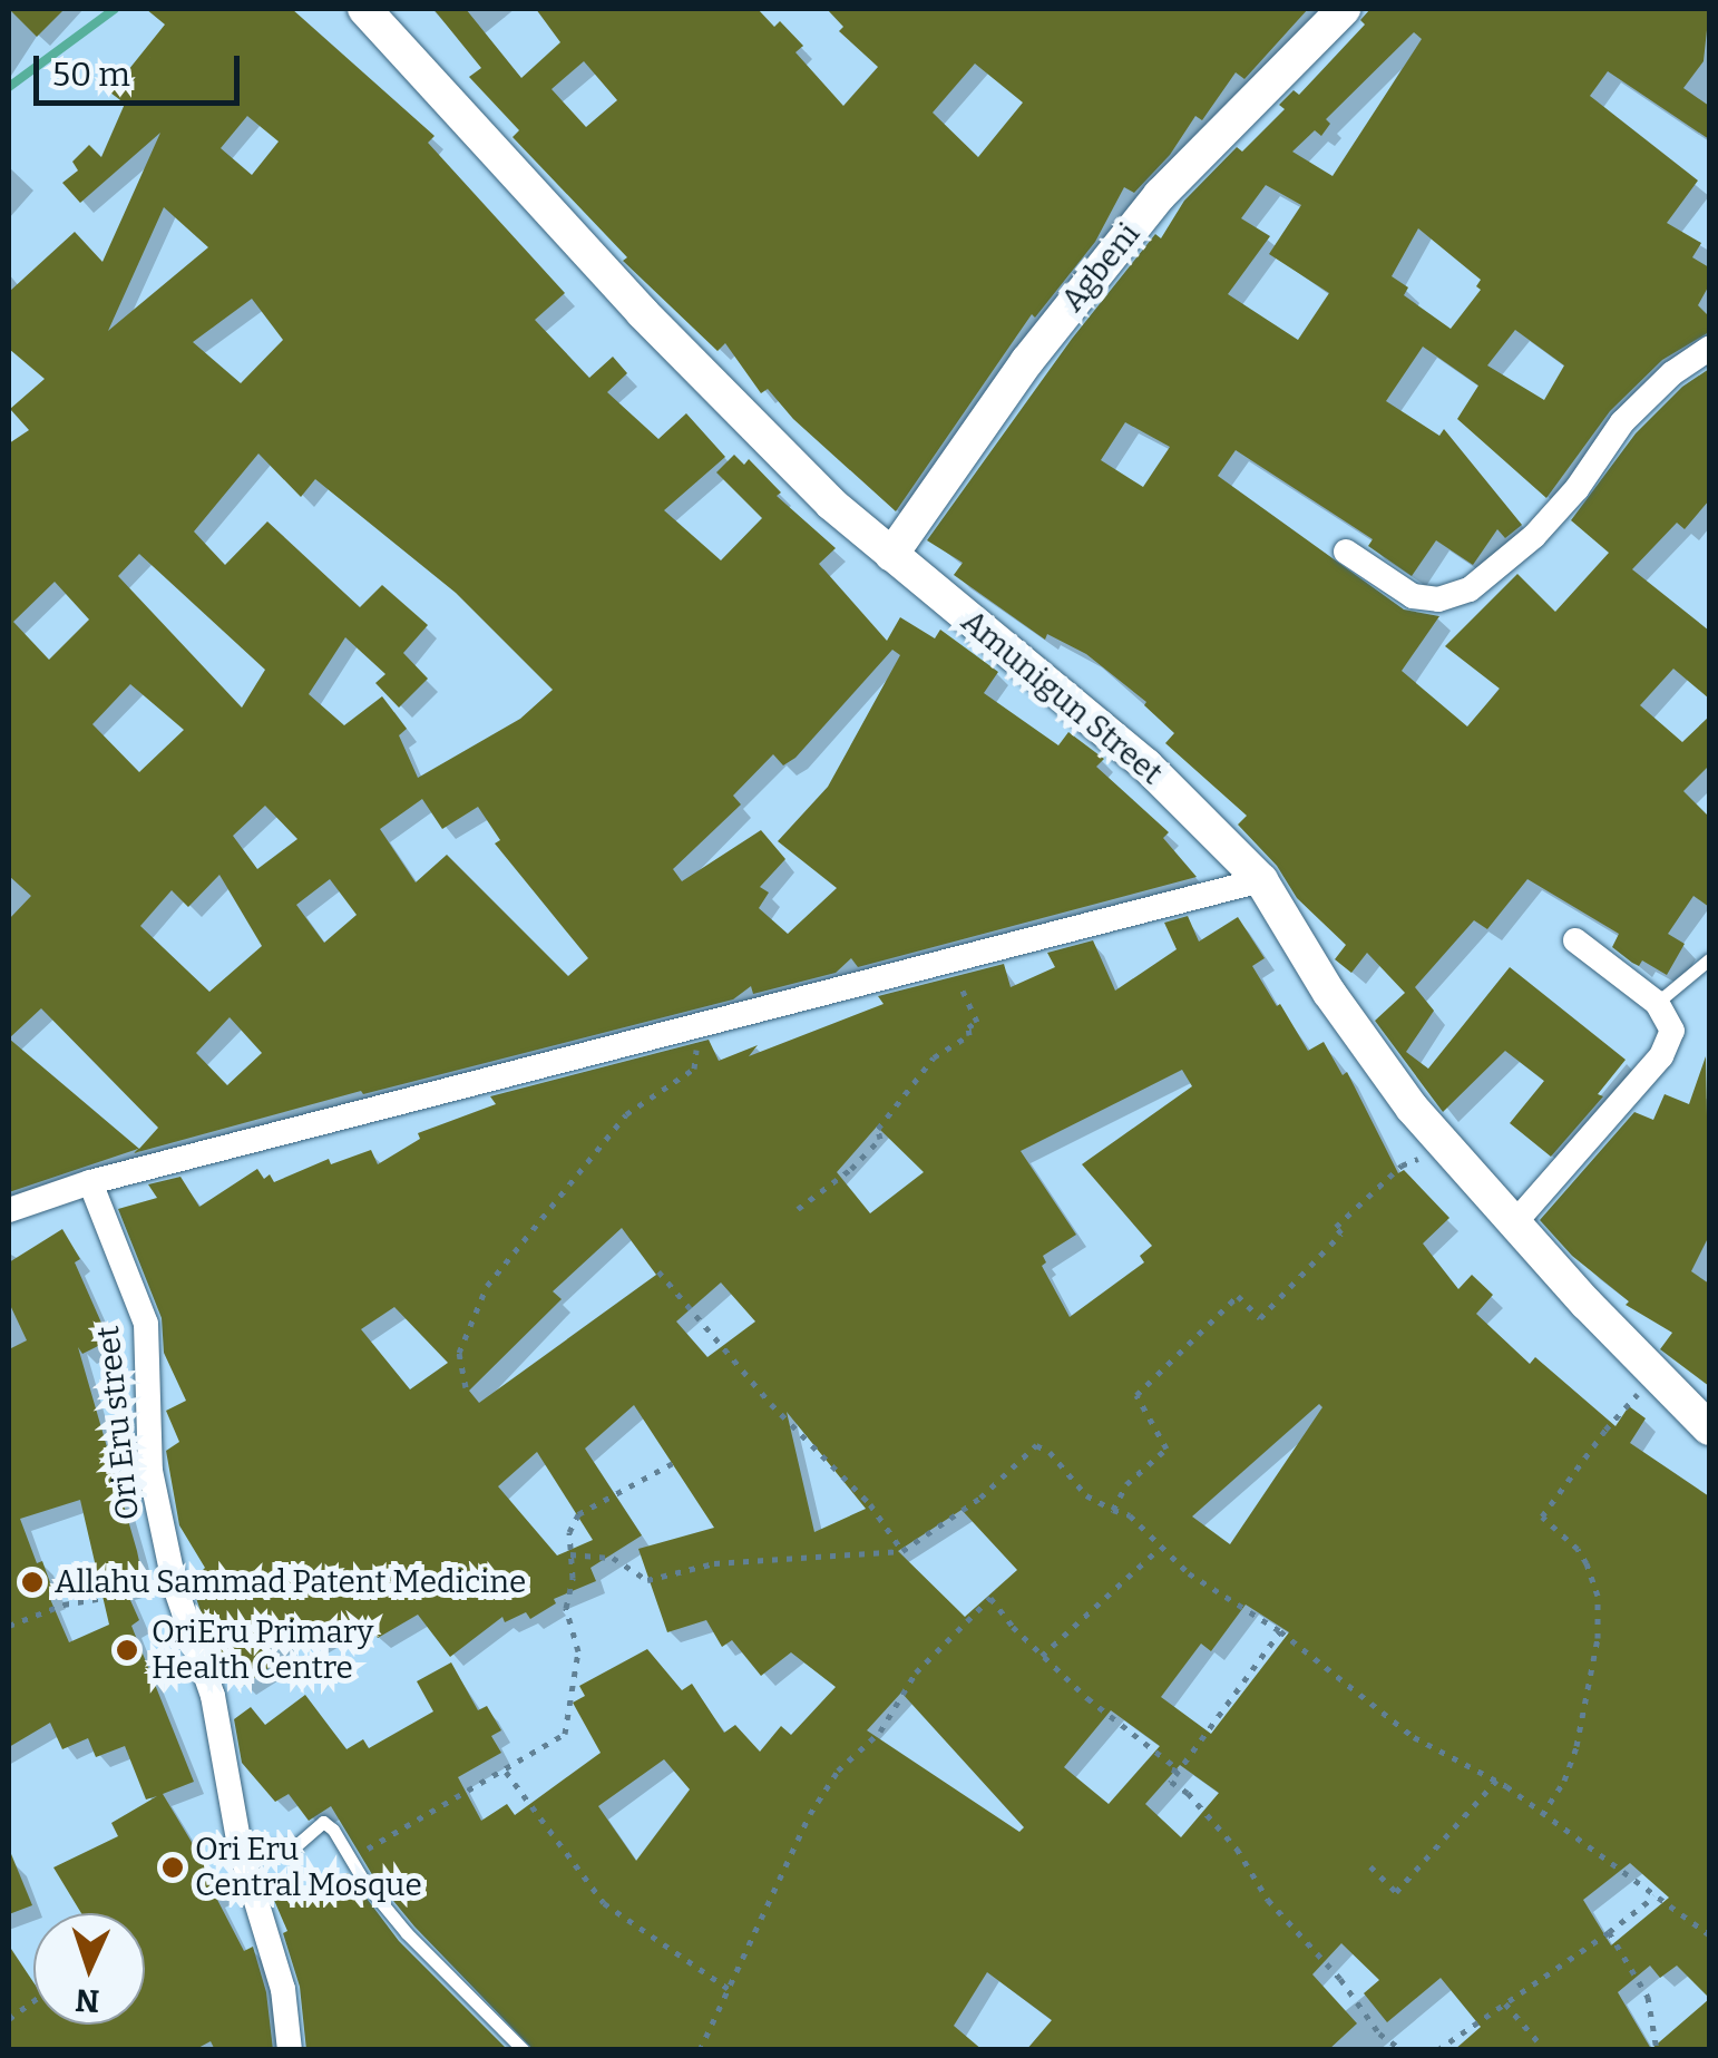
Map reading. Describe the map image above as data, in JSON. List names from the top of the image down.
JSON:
{
  "streets": {
    "main road": ["Agbeni", "Amunigun Street"],
    "street": ["Ori Eru street"]
  },
  "crossings": [
    ["Agbeni", "Amunigun Street"]
  ],
  "places": ["Allahu Sammad Patent Medicine", "OriEru Primary Health Centre", "Ori Eru Central Mosque"],
  "scale_bar": "50 m",
  "north": "bottom"
}
